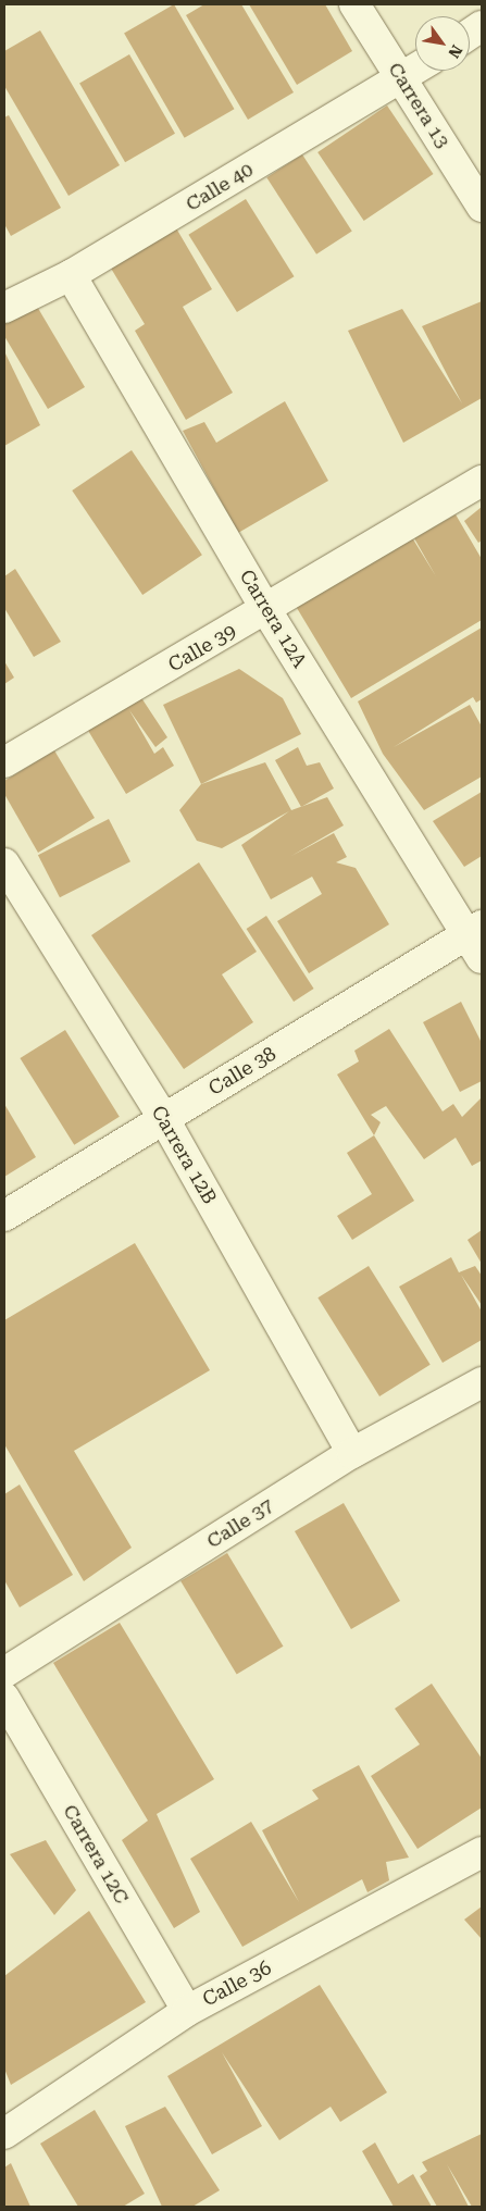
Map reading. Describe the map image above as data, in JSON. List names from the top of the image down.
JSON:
{
  "streets": {
    "street": [
      "Carrera 13",
      "Calle 40",
      "Carrera 12A",
      "Calle 39",
      "Calle 38",
      "Carrera 12B",
      "Calle 37",
      "Carrera 12C",
      "Calle 36"
    ]
  },
  "crossings": [
    ["Carrera 13", "Calle 40"],
    ["Calle 40", "Carrera 12A"],
    ["Carrera 12A", "Calle 39"],
    ["Carrera 12A", "Calle 38"],
    ["Calle 38", "Carrera 12B"],
    ["Carrera 12B", "Calle 37"],
    ["Carrera 12C", "Calle 36"]
  ],
  "north": "bottom right"
}
